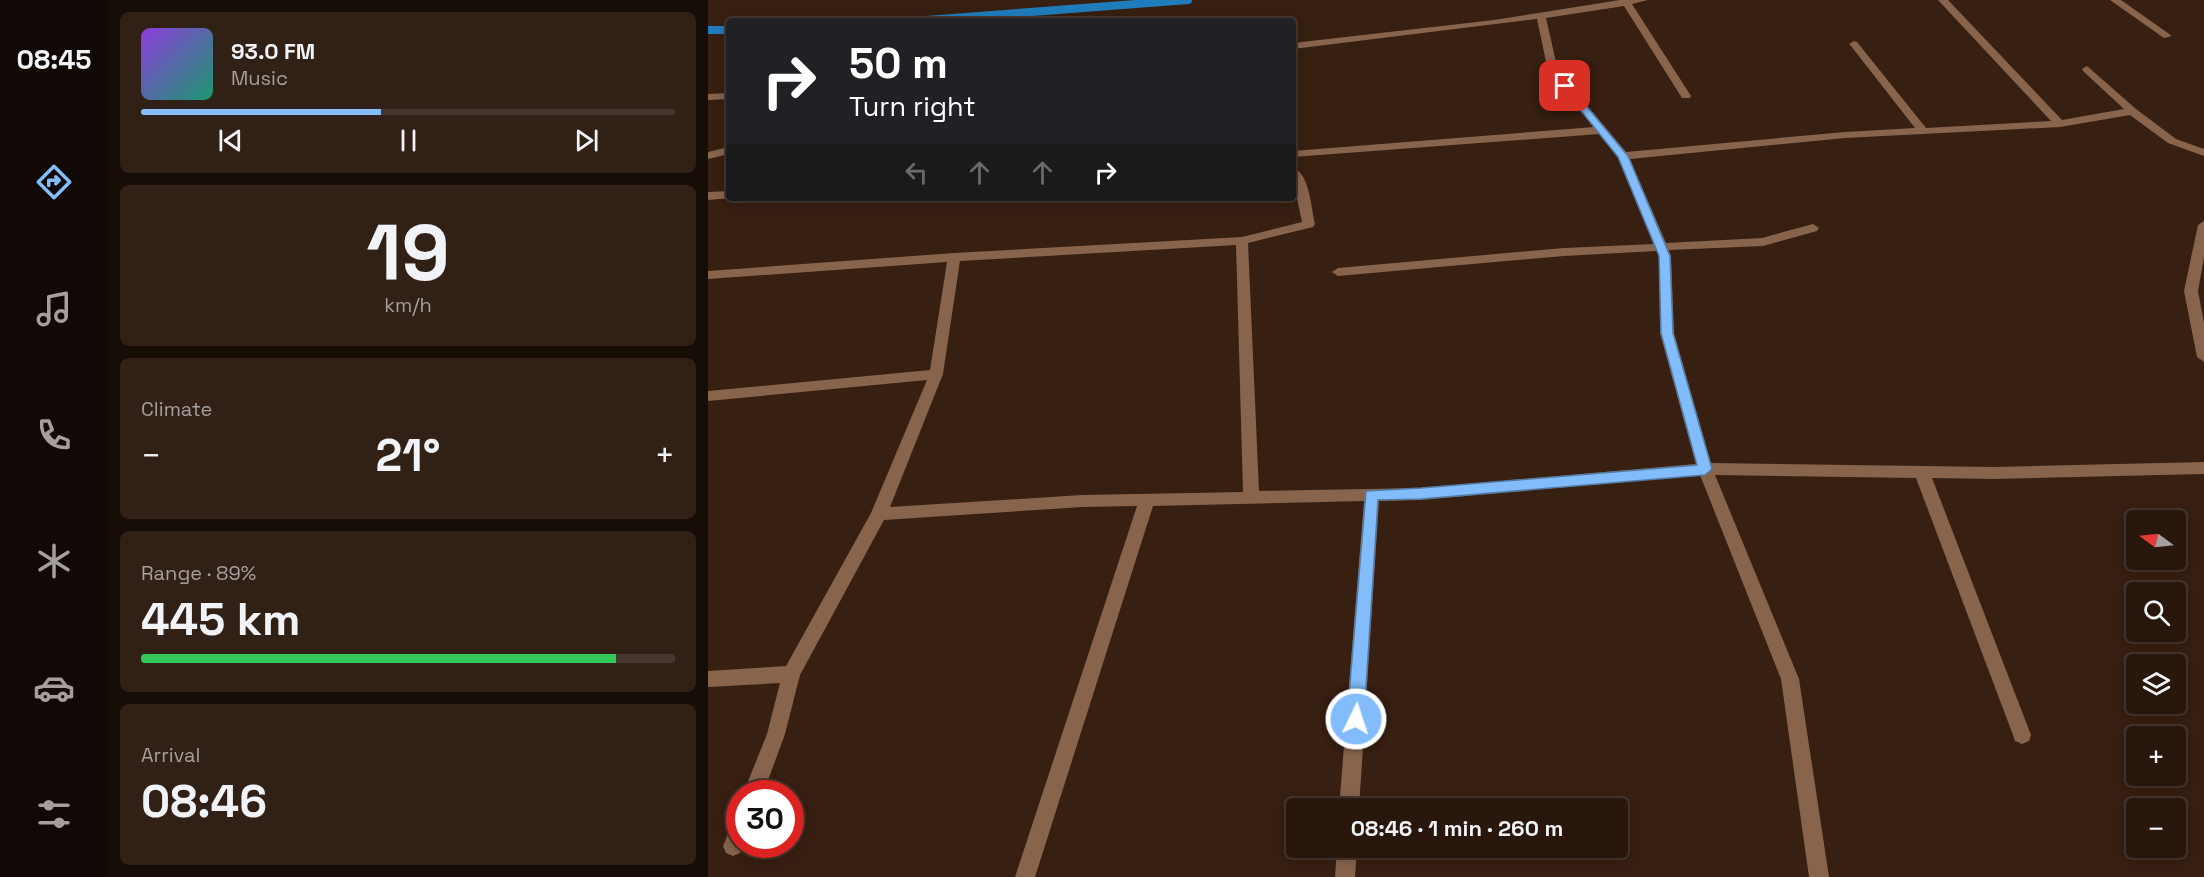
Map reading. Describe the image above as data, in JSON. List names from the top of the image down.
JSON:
{
  "north": "left",
  "page": {
    "tabs": "08:45",
    "turn": ["50 m", "Turn right"],
    "song": ["93.0 FM", "Music"],
    "tile": [
      ["19", "km/h"],
      "Climate",
      ["Range · 89%", "445 km"],
      ["Arrival", "08:46"]
    ],
    "heat": ["−", "21°", "+"],
    "map_buttons": ["+", "−"],
    "limit": "30",
    "trip": "08:46 · 1 min · 260 m"
  }
}
